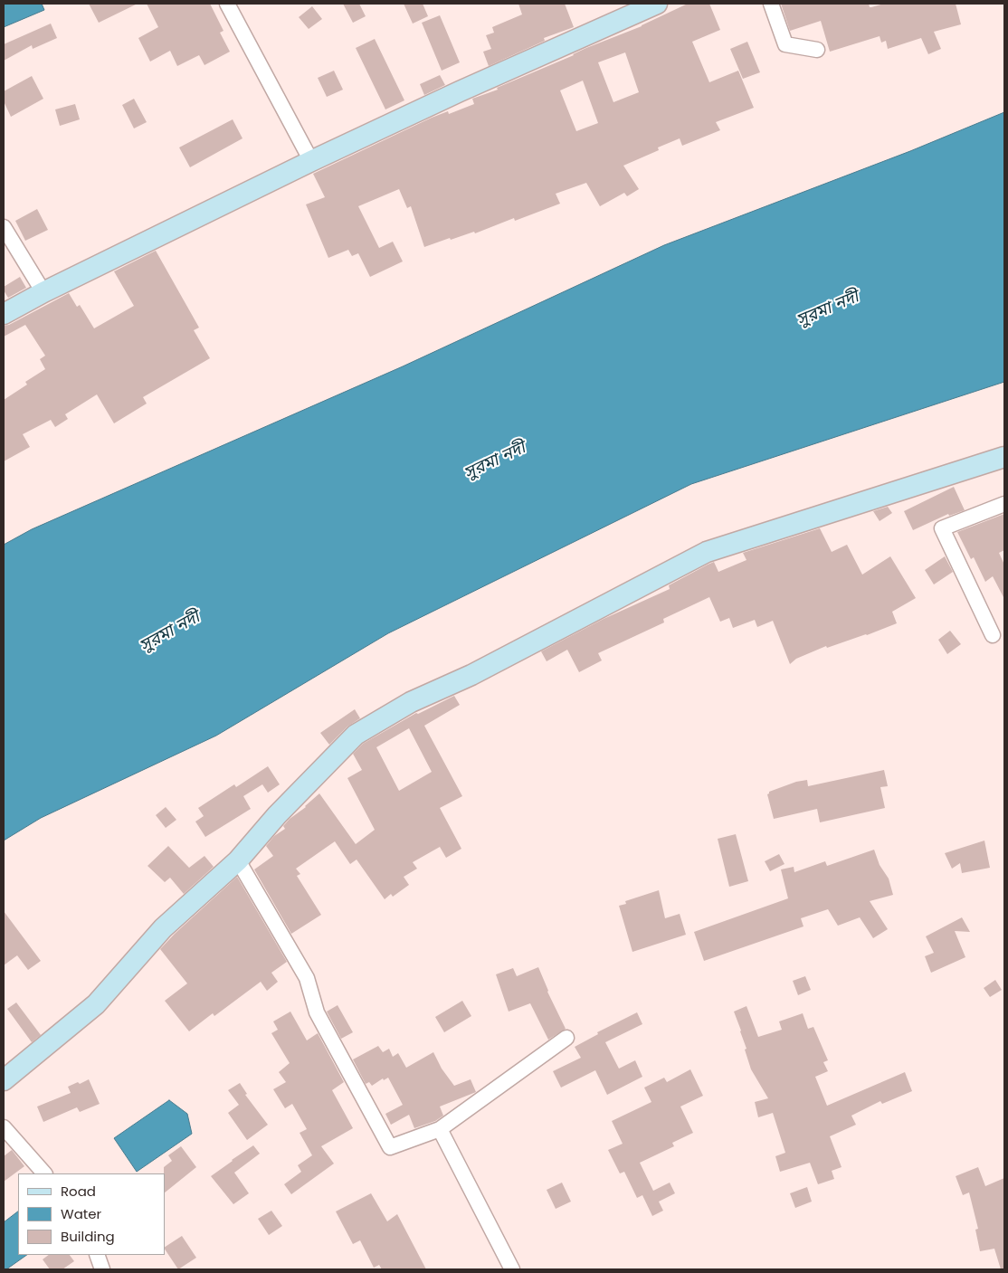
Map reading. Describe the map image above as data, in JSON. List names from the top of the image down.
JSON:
{
  "water": ["সুরমা নদী"],
  "legend": ["Road", "Water", "Building"]
}
